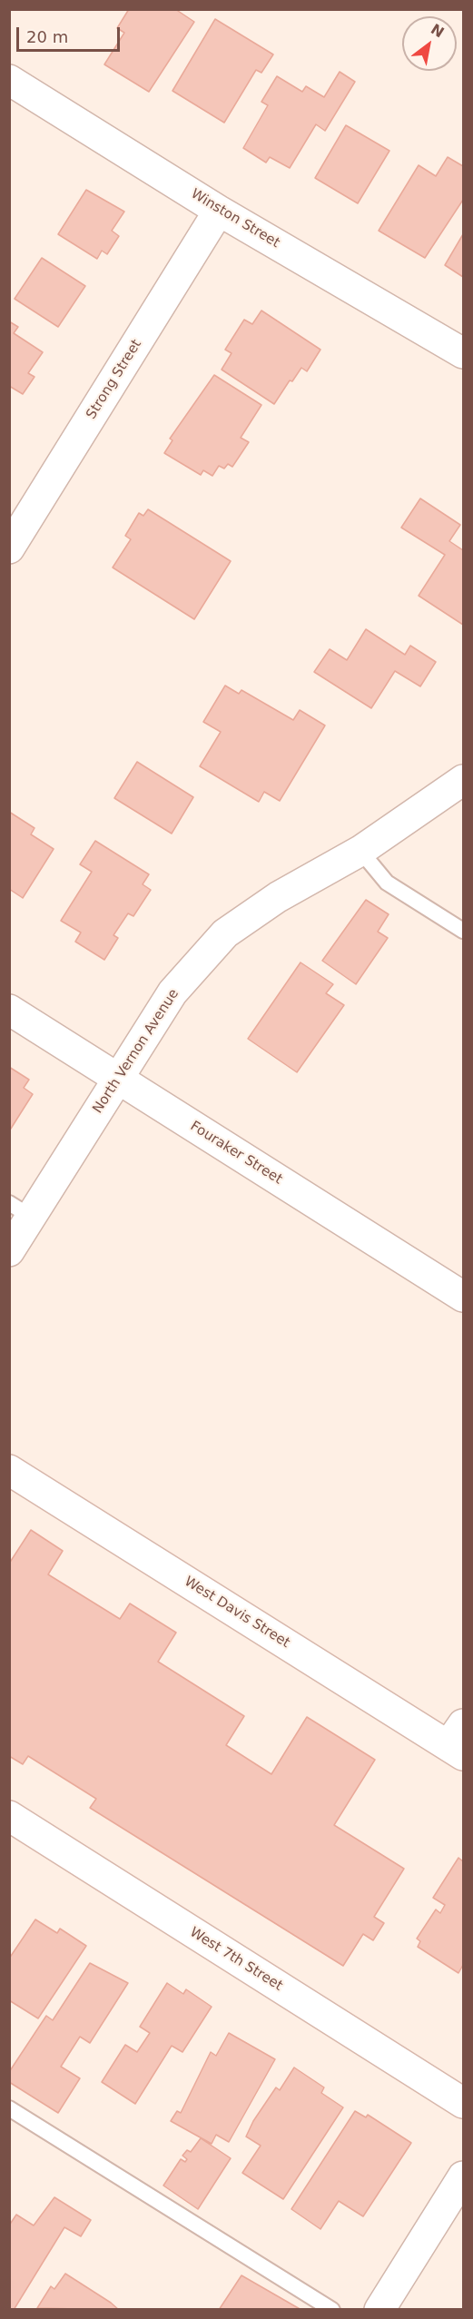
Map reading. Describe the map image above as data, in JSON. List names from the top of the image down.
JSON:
{
  "streets": {
    "street": [
      "Winston Street",
      "Strong Street",
      "North Vernon Avenue",
      "Fouraker Street",
      "West Davis Street",
      "West 7th Street"
    ]
  },
  "crossings": [
    ["Winston Street", "Strong Street"],
    ["North Vernon Avenue", "Fouraker Street"]
  ],
  "scale_bar": "20 m",
  "north": "top right"
}
